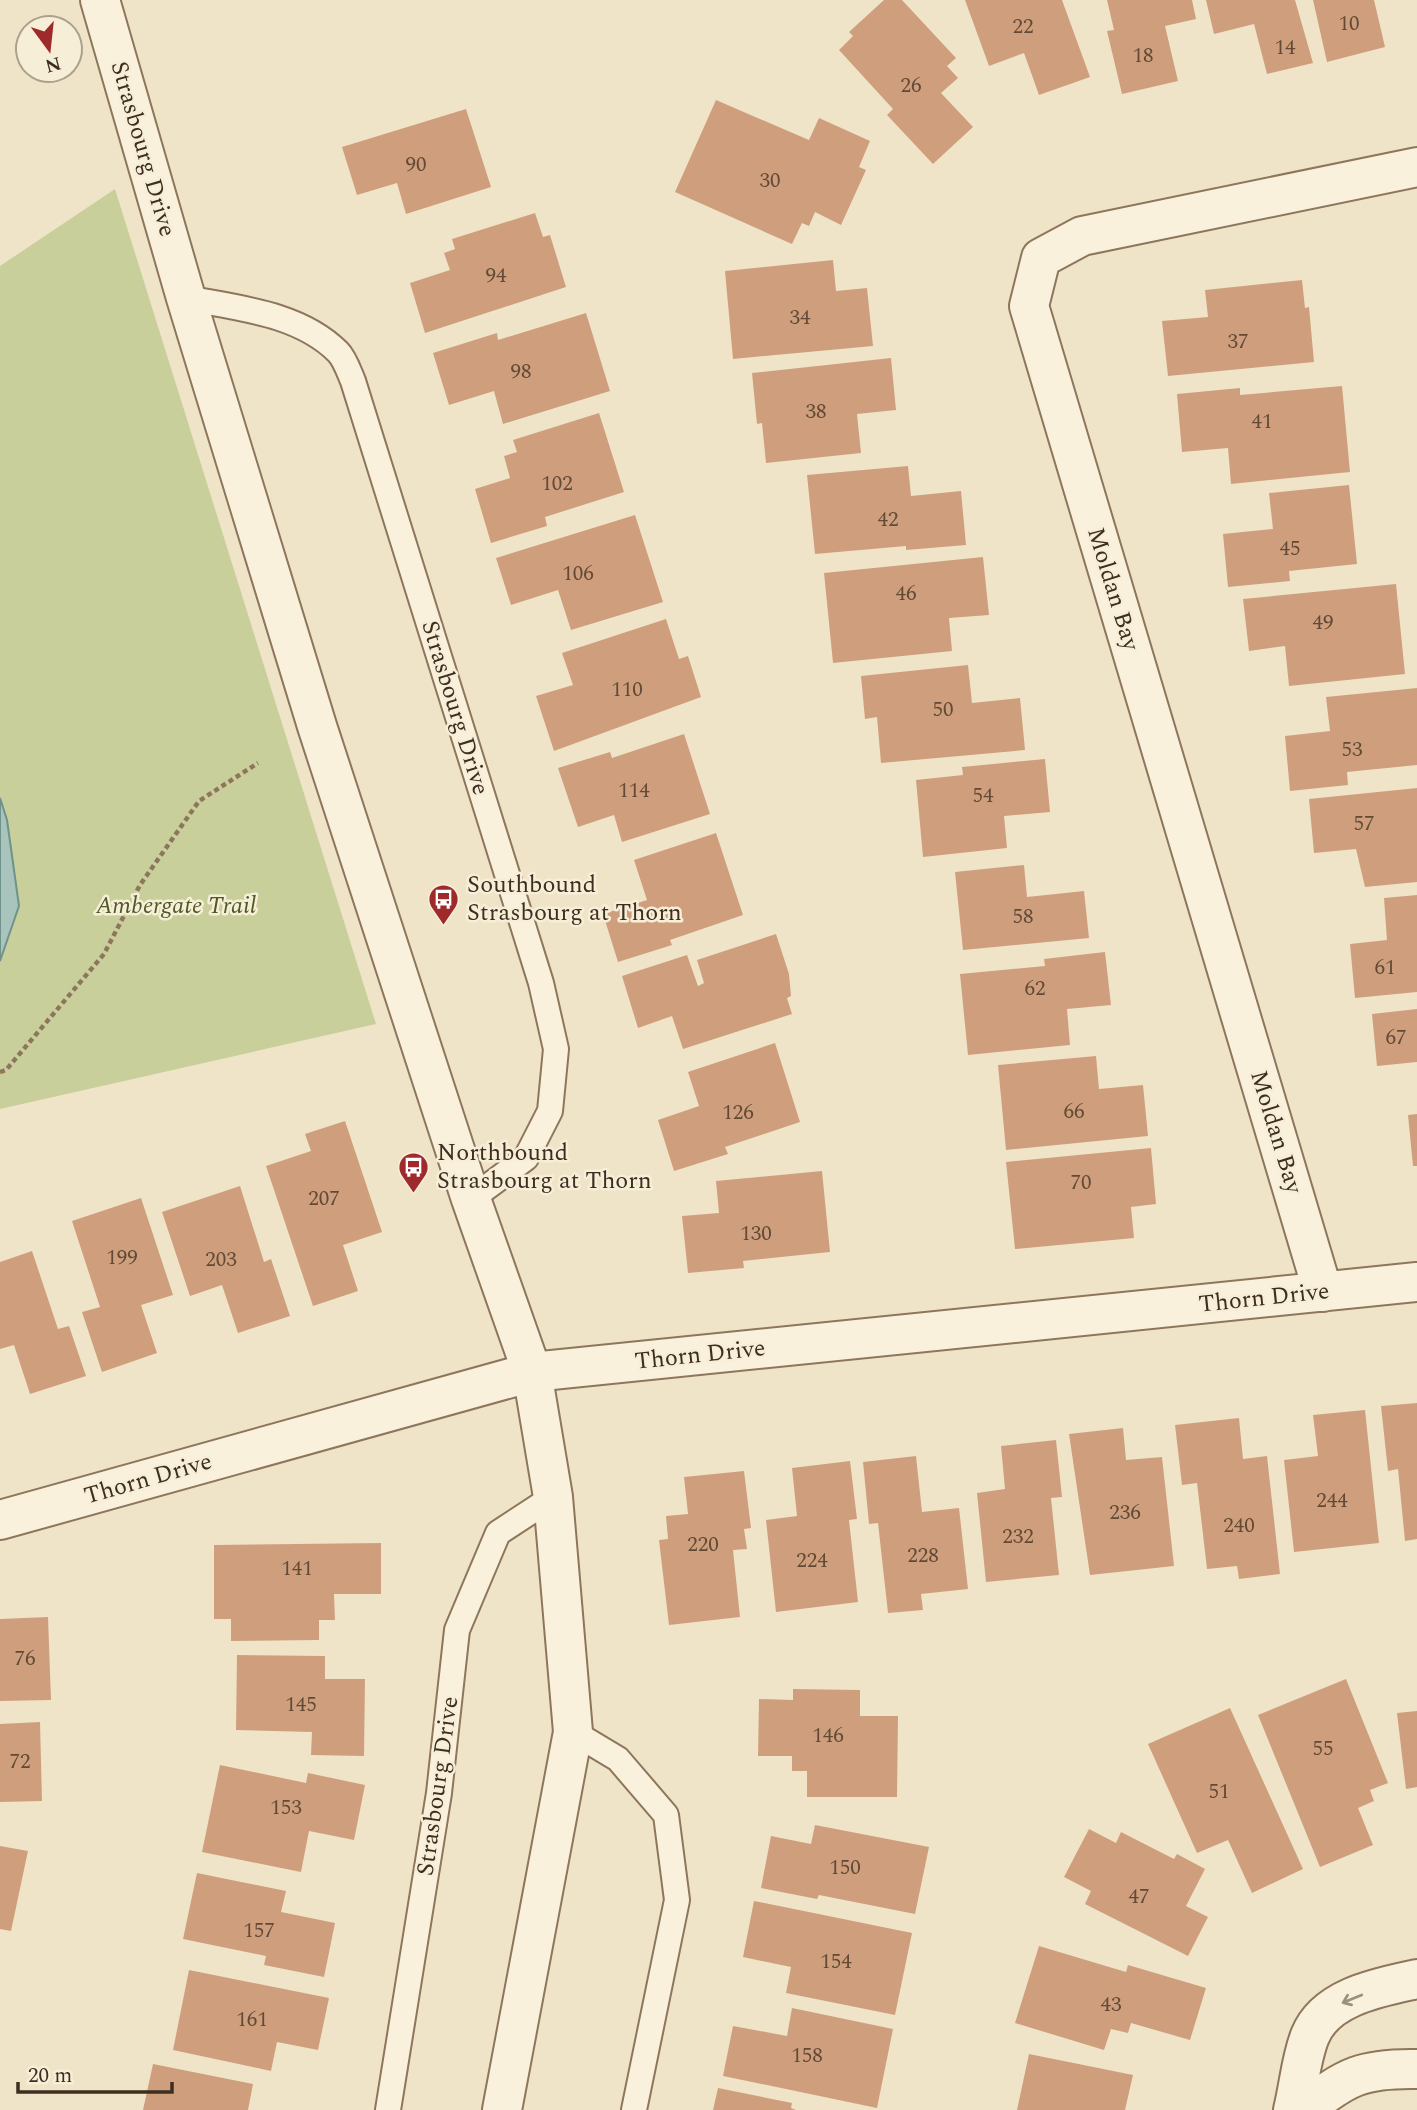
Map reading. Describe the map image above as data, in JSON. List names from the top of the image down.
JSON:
{
  "streets": {
    "street": ["Strasbourg Drive", "Moldan Bay", "Thorn Drive"]
  },
  "crossings": [
    ["Strasbourg Drive", "Thorn Drive"],
    ["Moldan Bay", "Thorn Drive"]
  ],
  "parks": ["Ambergate Trail"],
  "places": {
    "bus stop": ["Southbound Strasbourg at Thorn", "Northbound Strasbourg at Thorn"]
  },
  "house_numbers": [
    "10",
    "22",
    "14",
    "18",
    "26",
    "90",
    "30",
    "94",
    "34",
    "37",
    "98",
    "38",
    "41",
    "102",
    "42",
    "45",
    "106",
    "46",
    "49",
    "110",
    "50",
    "53",
    "114",
    "54",
    "57",
    "58",
    "61",
    "62",
    "67",
    "66",
    "126",
    "70",
    "207",
    "130",
    "199",
    "203",
    "244",
    "236",
    "240",
    "232",
    "220",
    "228",
    "224",
    "141",
    "76",
    "145",
    "146",
    "55",
    "72",
    "51",
    "153",
    "150",
    "47",
    "157",
    "154",
    "43",
    "161",
    "158"
  ],
  "scale_bar": "20 m",
  "north": "bottom"
}
